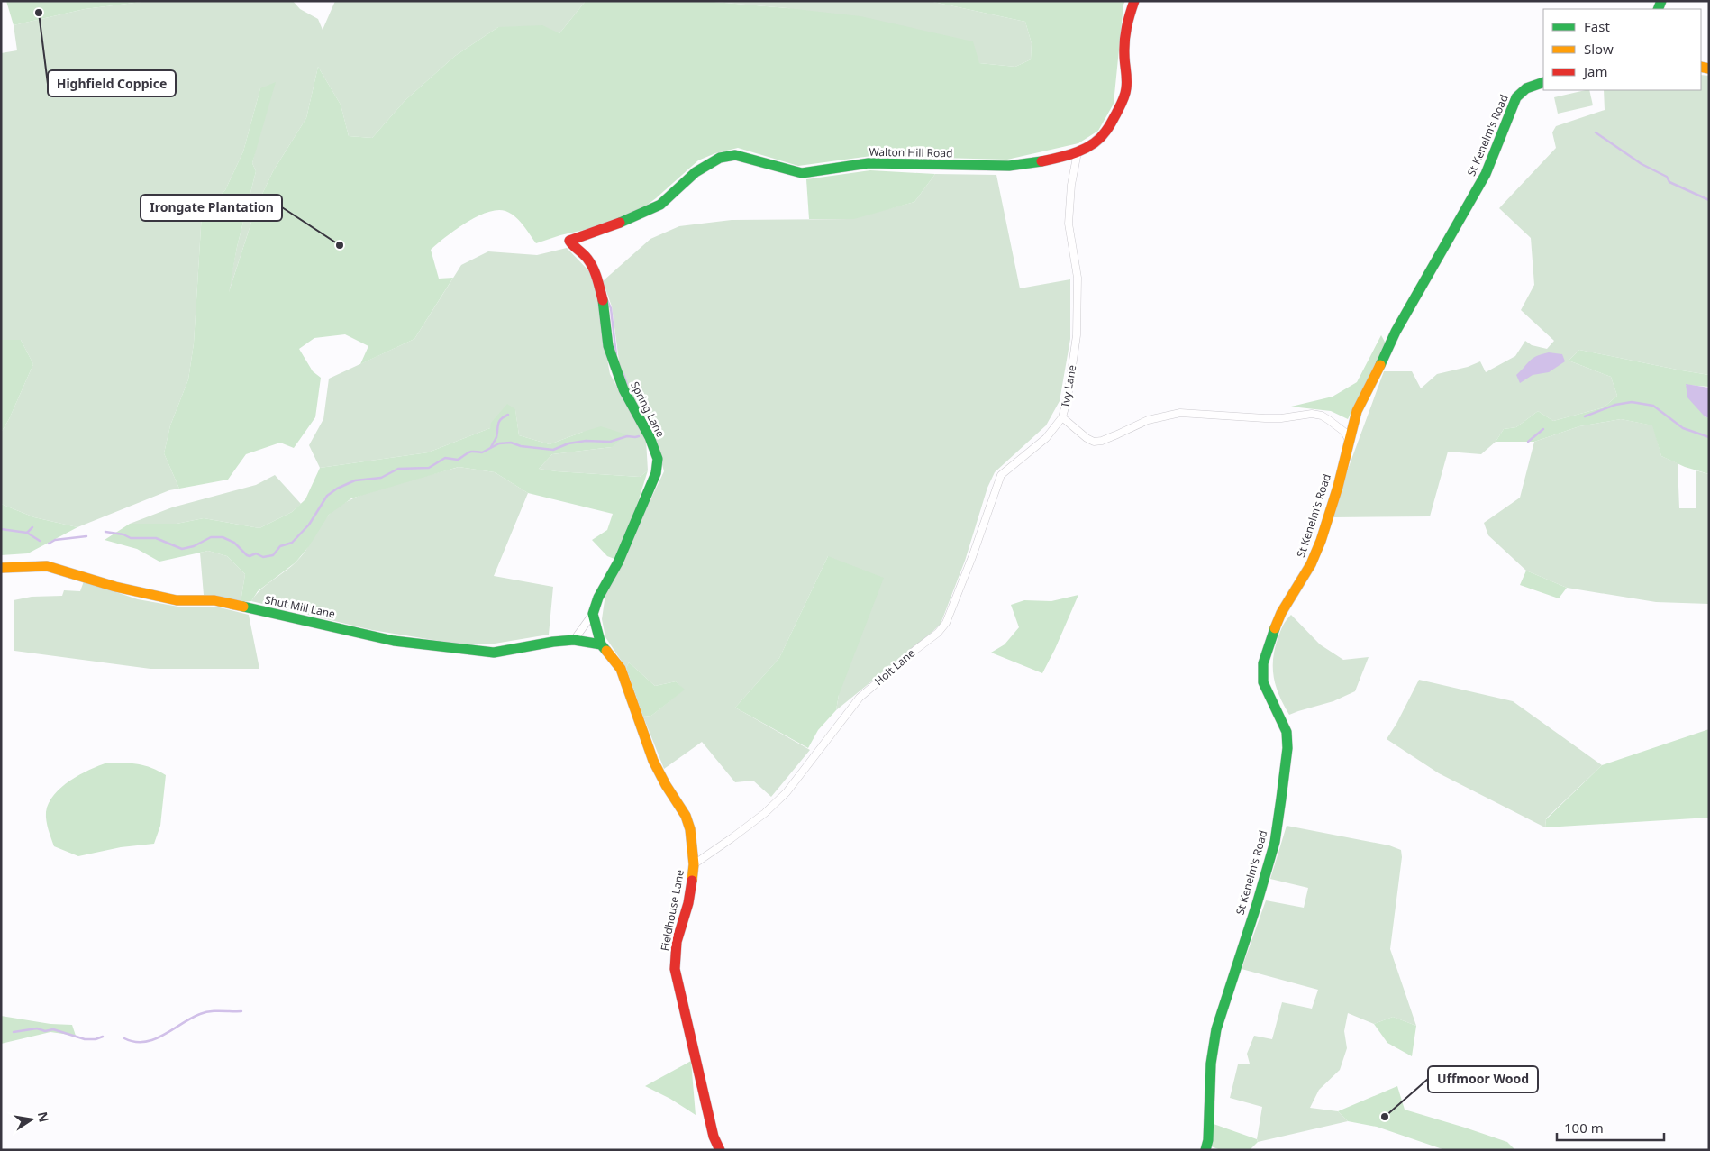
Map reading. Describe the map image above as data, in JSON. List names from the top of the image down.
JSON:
{
  "streets": {
    "street": [
      "St Kenelm's Road",
      "Walton Hill Road",
      "Ivy Lane",
      "Spring Lane",
      "Shut Mill Lane",
      "Holt Lane",
      "Fieldhouse Lane"
    ]
  },
  "crossings": [
    ["St Kenelm's Road", "Ivy Lane"],
    ["Walton Hill Road", "Ivy Lane"],
    ["Walton Hill Road", "Spring Lane"],
    ["Ivy Lane", "Holt Lane"],
    ["Spring Lane", "Shut Mill Lane"],
    ["Shut Mill Lane", "Fieldhouse Lane"],
    ["Holt Lane", "Fieldhouse Lane"]
  ],
  "places": ["Highfield Coppice", "Irongate Plantation", "Uffmoor Wood"],
  "legend": ["Fast", "Slow", "Jam"],
  "scale_bar": "100 m",
  "north": "right"
}
